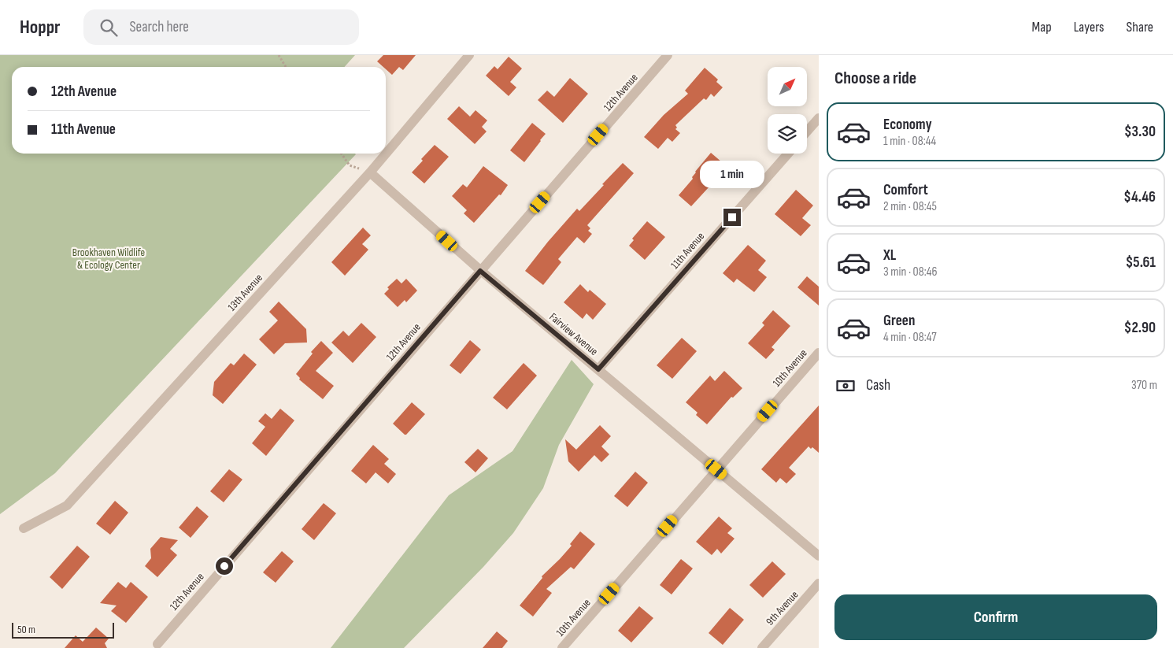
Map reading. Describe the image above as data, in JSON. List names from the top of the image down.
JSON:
{
  "streets": {
    "street": [
      "12th Avenue",
      "11th Avenue",
      "13th Avenue",
      "Fairview Avenue",
      "10th Avenue",
      "9th Avenue"
    ]
  },
  "crossings": [
    ["12th Avenue", "Fairview Avenue"],
    ["11th Avenue", "Fairview Avenue"],
    ["13th Avenue", "Fairview Avenue"],
    ["Fairview Avenue", "10th Avenue"]
  ],
  "parks": ["Brookhaven Wildlife & Ecology Center"],
  "scale_bar": "50 m",
  "north": "top right",
  "page": {
    "header": "Hoppr",
    "search": "Search here",
    "nav": ["Map", "Layers", "Share"],
    "heading": "Choose a ride",
    "banner": ["12th Avenue", "11th Avenue"],
    "list": [
      {
        "name": "Economy",
        "note": "1 min · 08:44",
        "value": "$3.30"
      },
      {
        "name": "Comfort",
        "note": "2 min · 08:45",
        "value": "$4.46"
      },
      {
        "name": "XL",
        "note": "3 min · 08:46",
        "value": "$5.61"
      },
      {
        "name": "Green",
        "note": "4 min · 08:47",
        "value": "$2.90"
      }
    ],
    "bubble": "1 min",
    "pay": ["Cash", "370 m"],
    "buttons": "Confirm",
    "scale": "50 m"
  }
}
